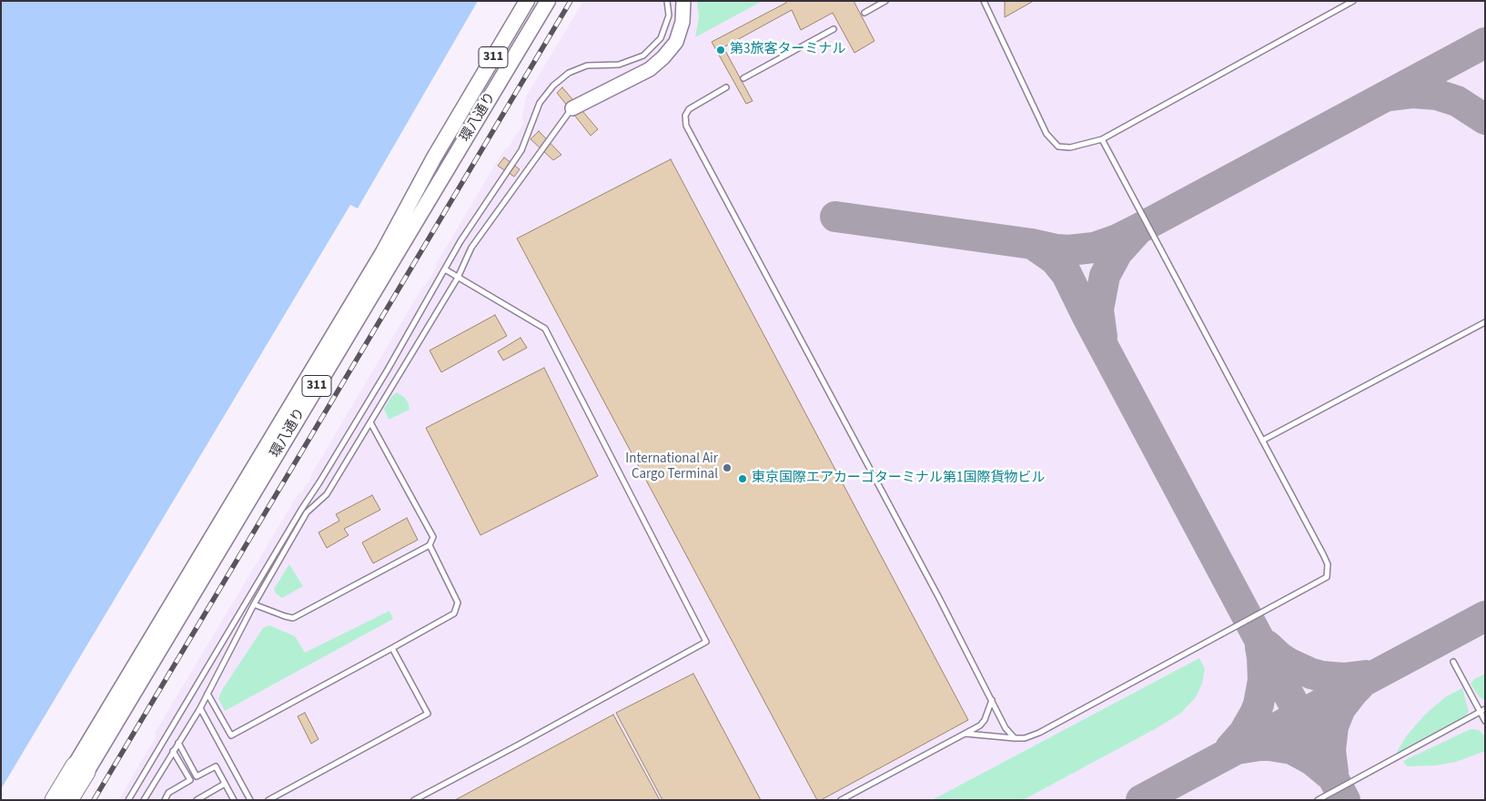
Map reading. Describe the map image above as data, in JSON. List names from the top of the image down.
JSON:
{
  "streets": {
    "main road": ["311", "環八通り"]
  },
  "places": ["第3旅客ターミナル", "International Air Cargo Terminal", "東京国際エアカーゴターミナル第1国際貨物ビル"]
}
